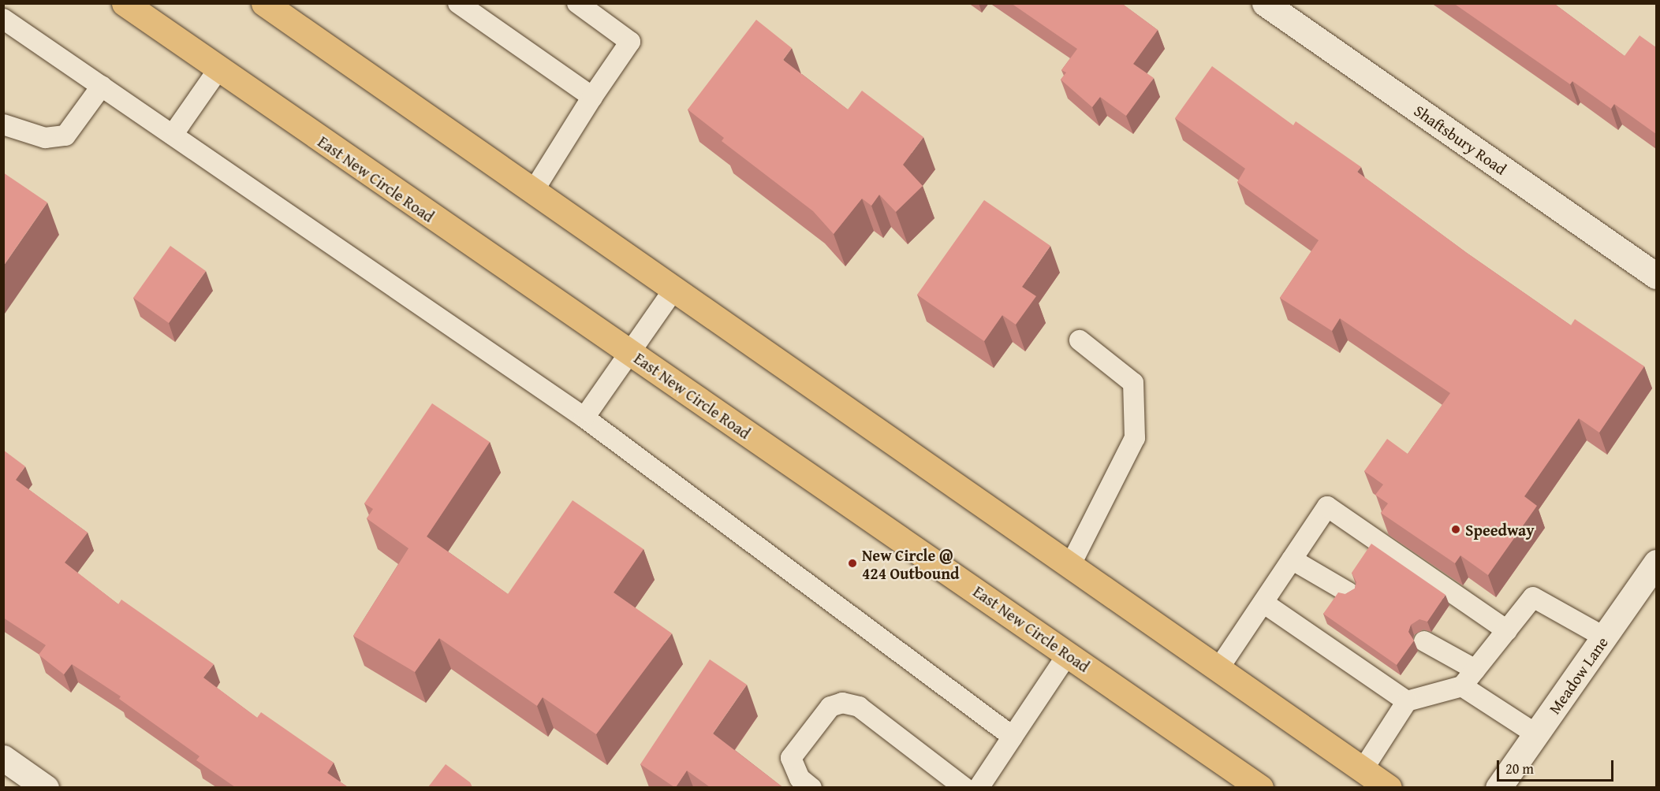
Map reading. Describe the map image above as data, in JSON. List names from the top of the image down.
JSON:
{
  "streets": {
    "highway": ["East New Circle Road"],
    "street": ["Shaftsbury Road", "Meadow Lane"]
  },
  "places": ["Speedway", "New Circle @ 424 Outbound"],
  "scale_bar": "20 m"
}
